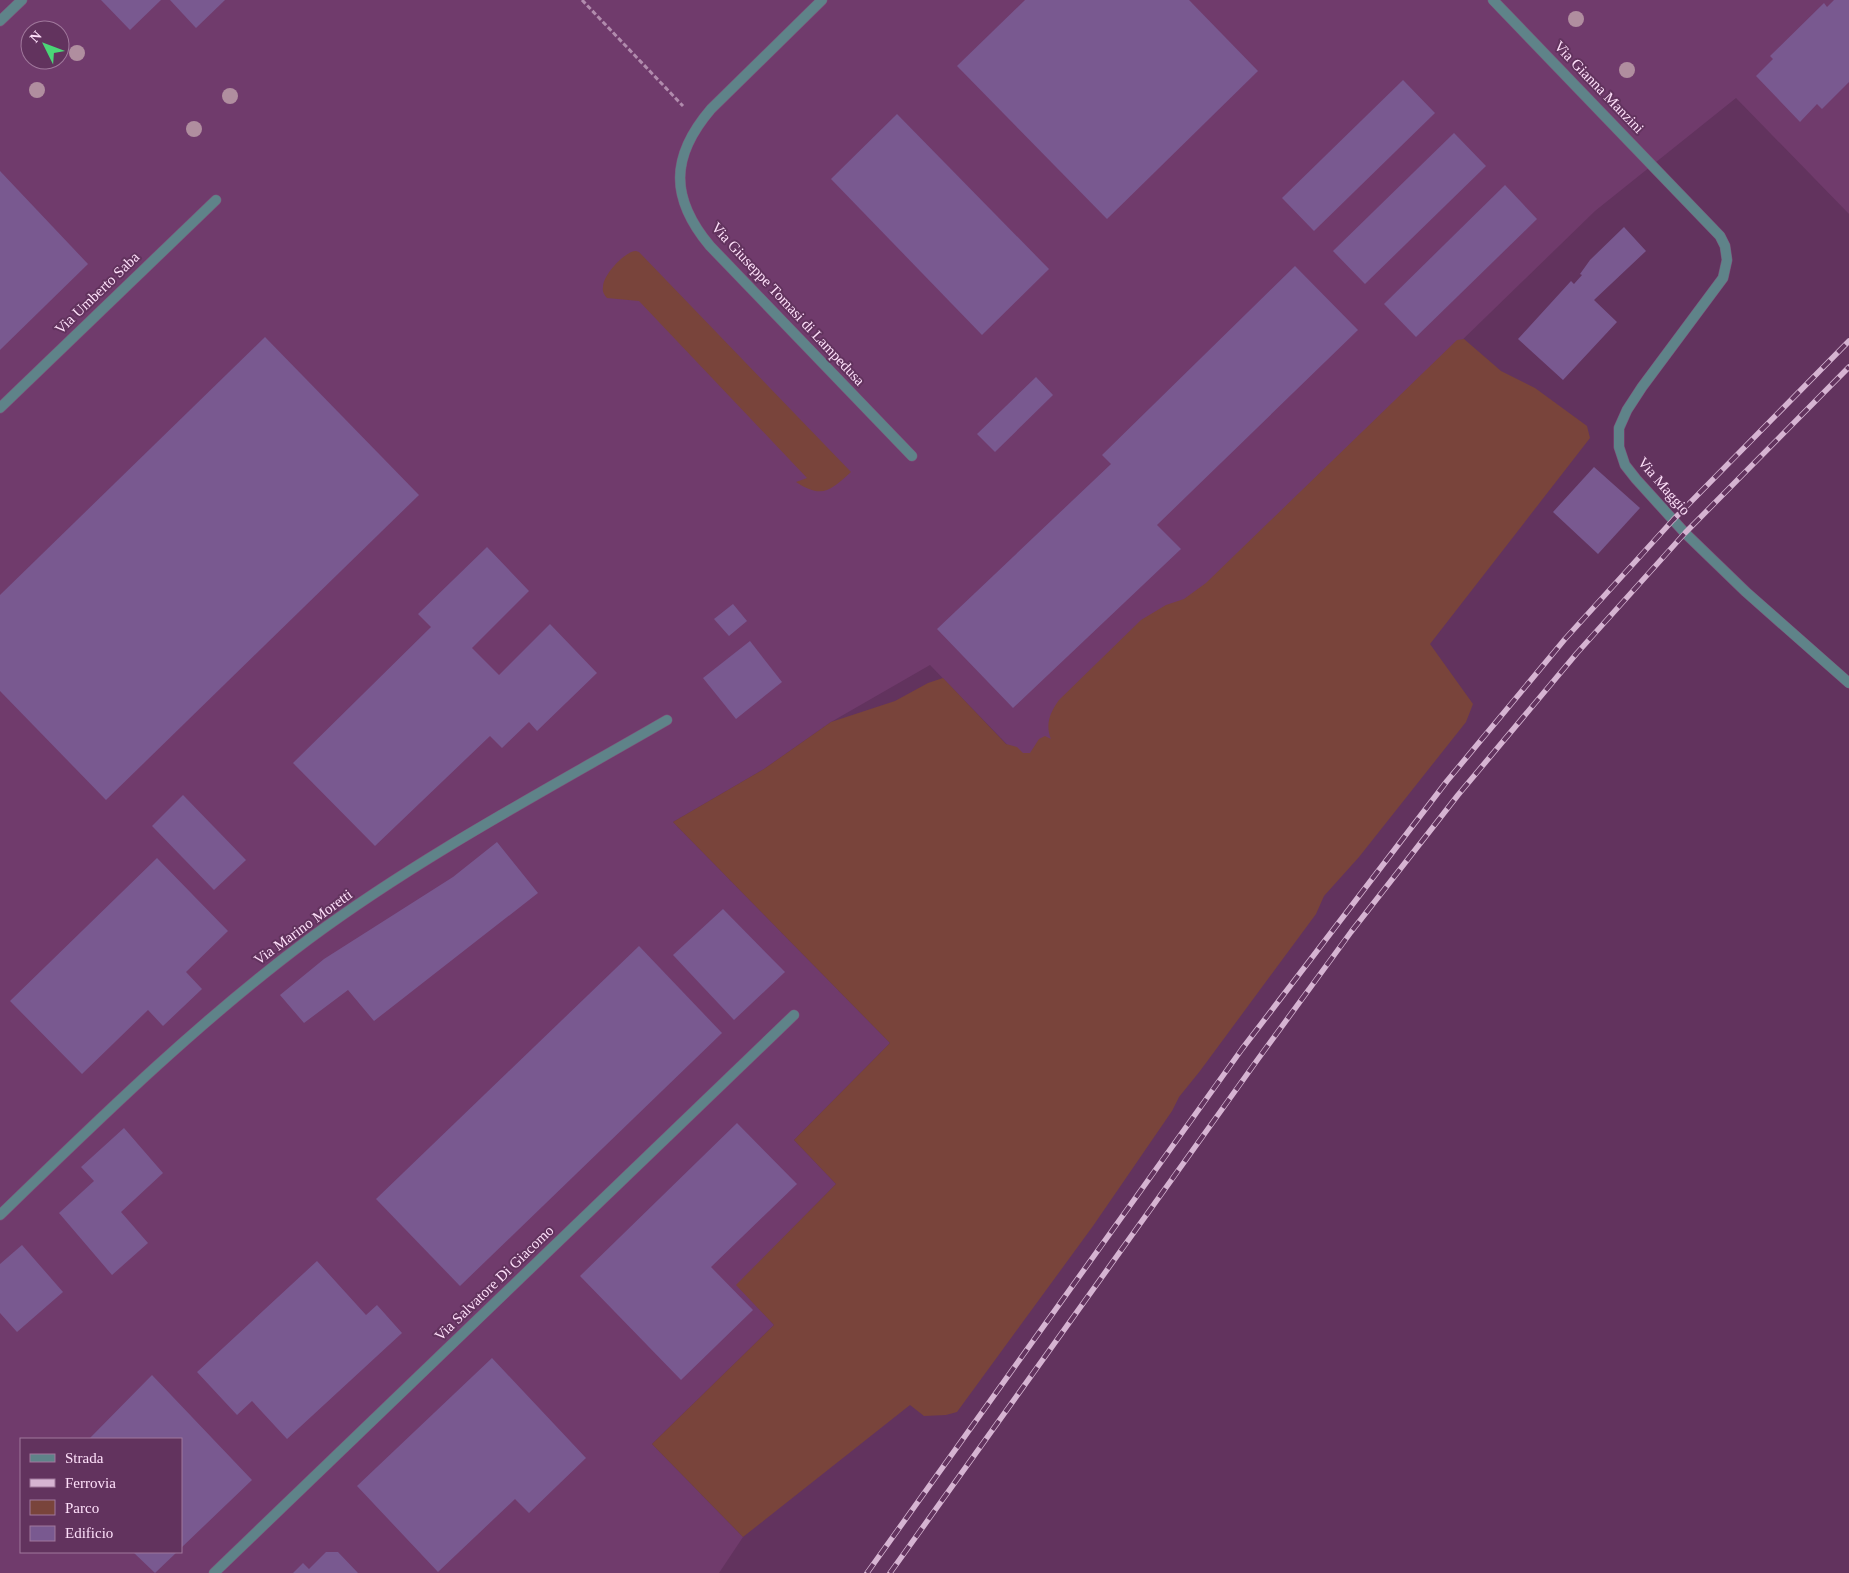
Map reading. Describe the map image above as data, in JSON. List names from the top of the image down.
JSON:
{
  "streets": {
    "street": [
      "Via Gianna Manzini",
      "Via Umberto Saba",
      "Via Giuseppe Tomasi di Lampedusa",
      "Via Maggio",
      "Via Marino Moretti",
      "Via Salvatore Di Giacomo"
    ]
  },
  "crossings": [
    ["Via Gianna Manzini", "Via Maggio"]
  ],
  "legend": [
    "Strada",
    "Ferrovia",
    "Parco",
    "Edificio"
  ],
  "north": "top left"
}
